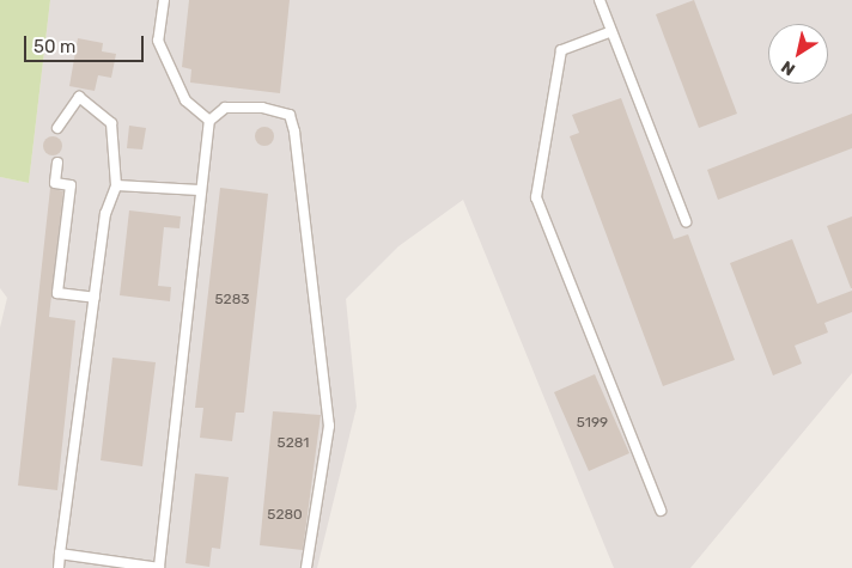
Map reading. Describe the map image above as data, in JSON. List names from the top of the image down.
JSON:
{
  "house_numbers": [
    "5283",
    "5199",
    "5281",
    "5280"
  ],
  "scale_bar": "50 m",
  "north": "bottom left"
}
